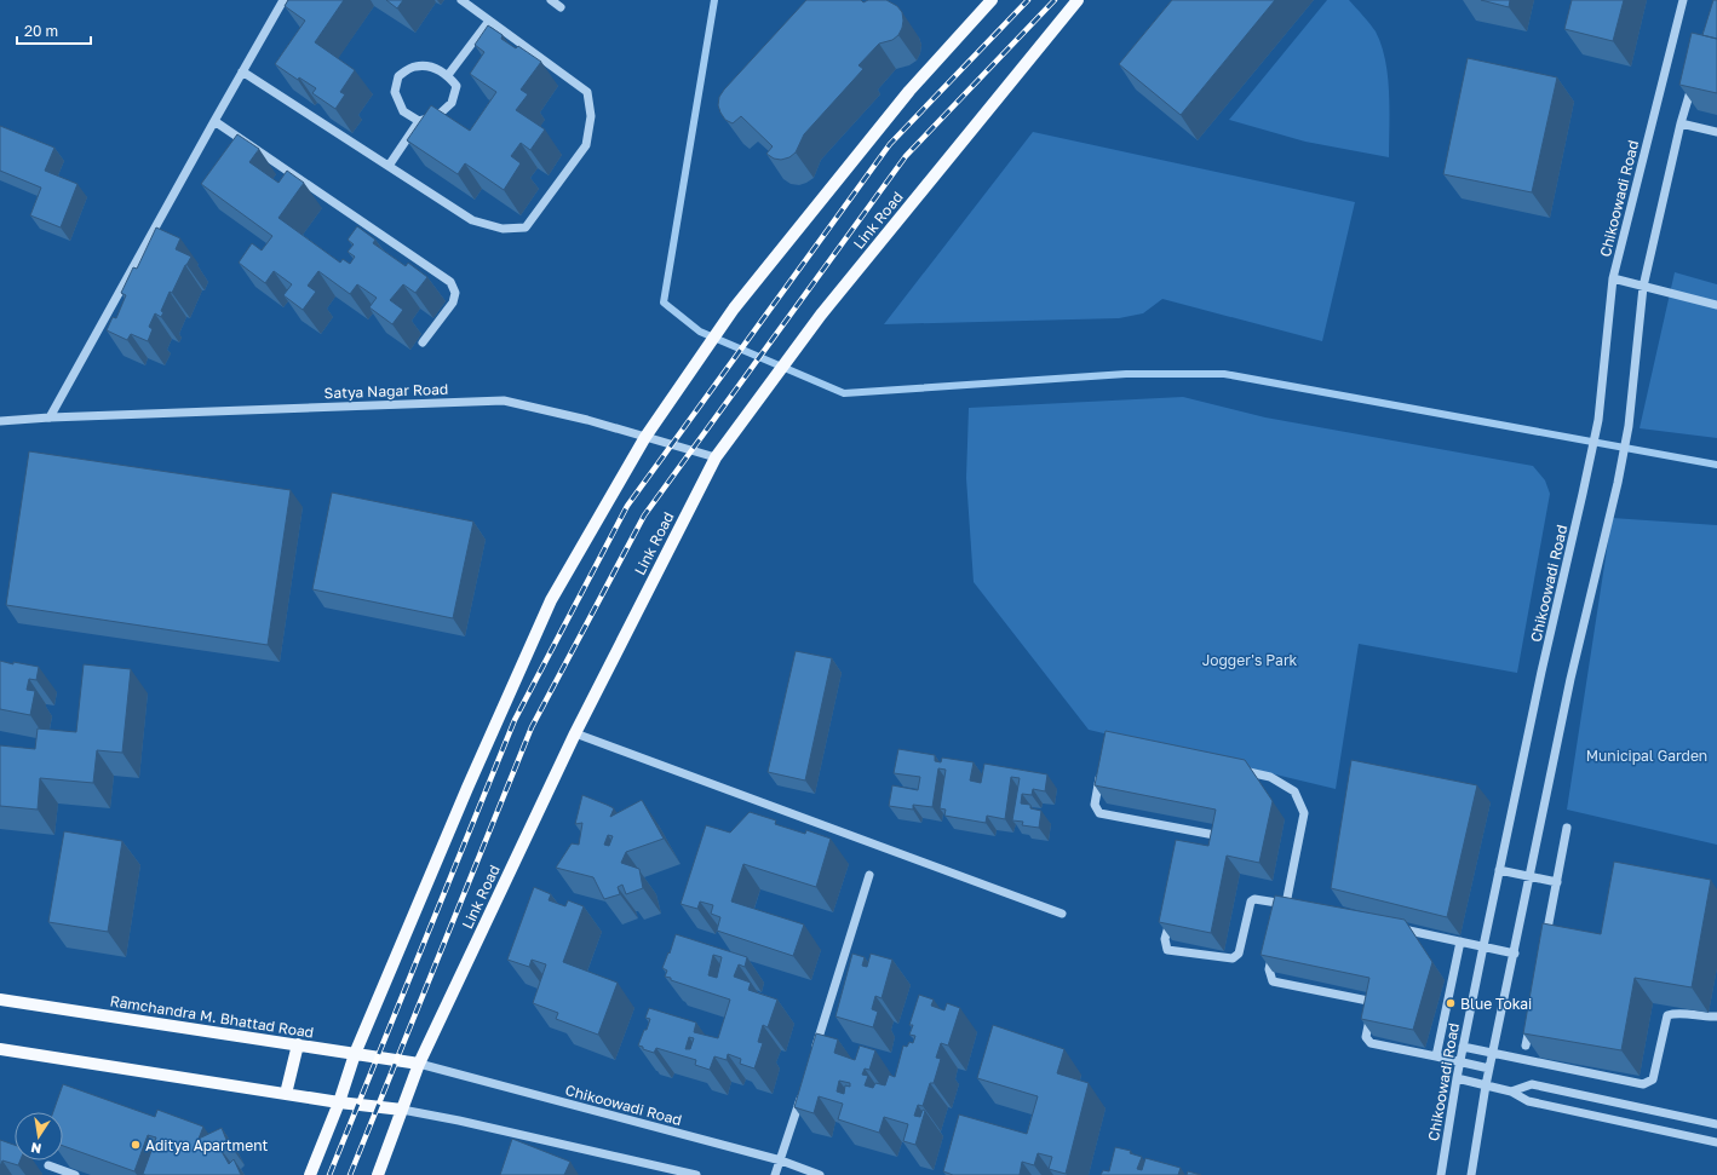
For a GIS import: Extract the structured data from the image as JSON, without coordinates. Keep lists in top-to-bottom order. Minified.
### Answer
{"streets":{"main road":["Link Road","Ramchandra M. Bhattad Road"],"street":["Chikoowadi Road","Satya Nagar Road"]},"crossings":[["Chikoowadi Road","Link Road"],["Chikoowadi Road","Ramchandra M. Bhattad Road"],["Link Road","Satya Nagar Road"],["Link Road","Ramchandra M. Bhattad Road"]],"parks":["Jogger's Park","Municipal Garden"],"places":["Blue Tokai","Aditya Apartment"],"scale_bar":"20 m","north":"bottom"}
